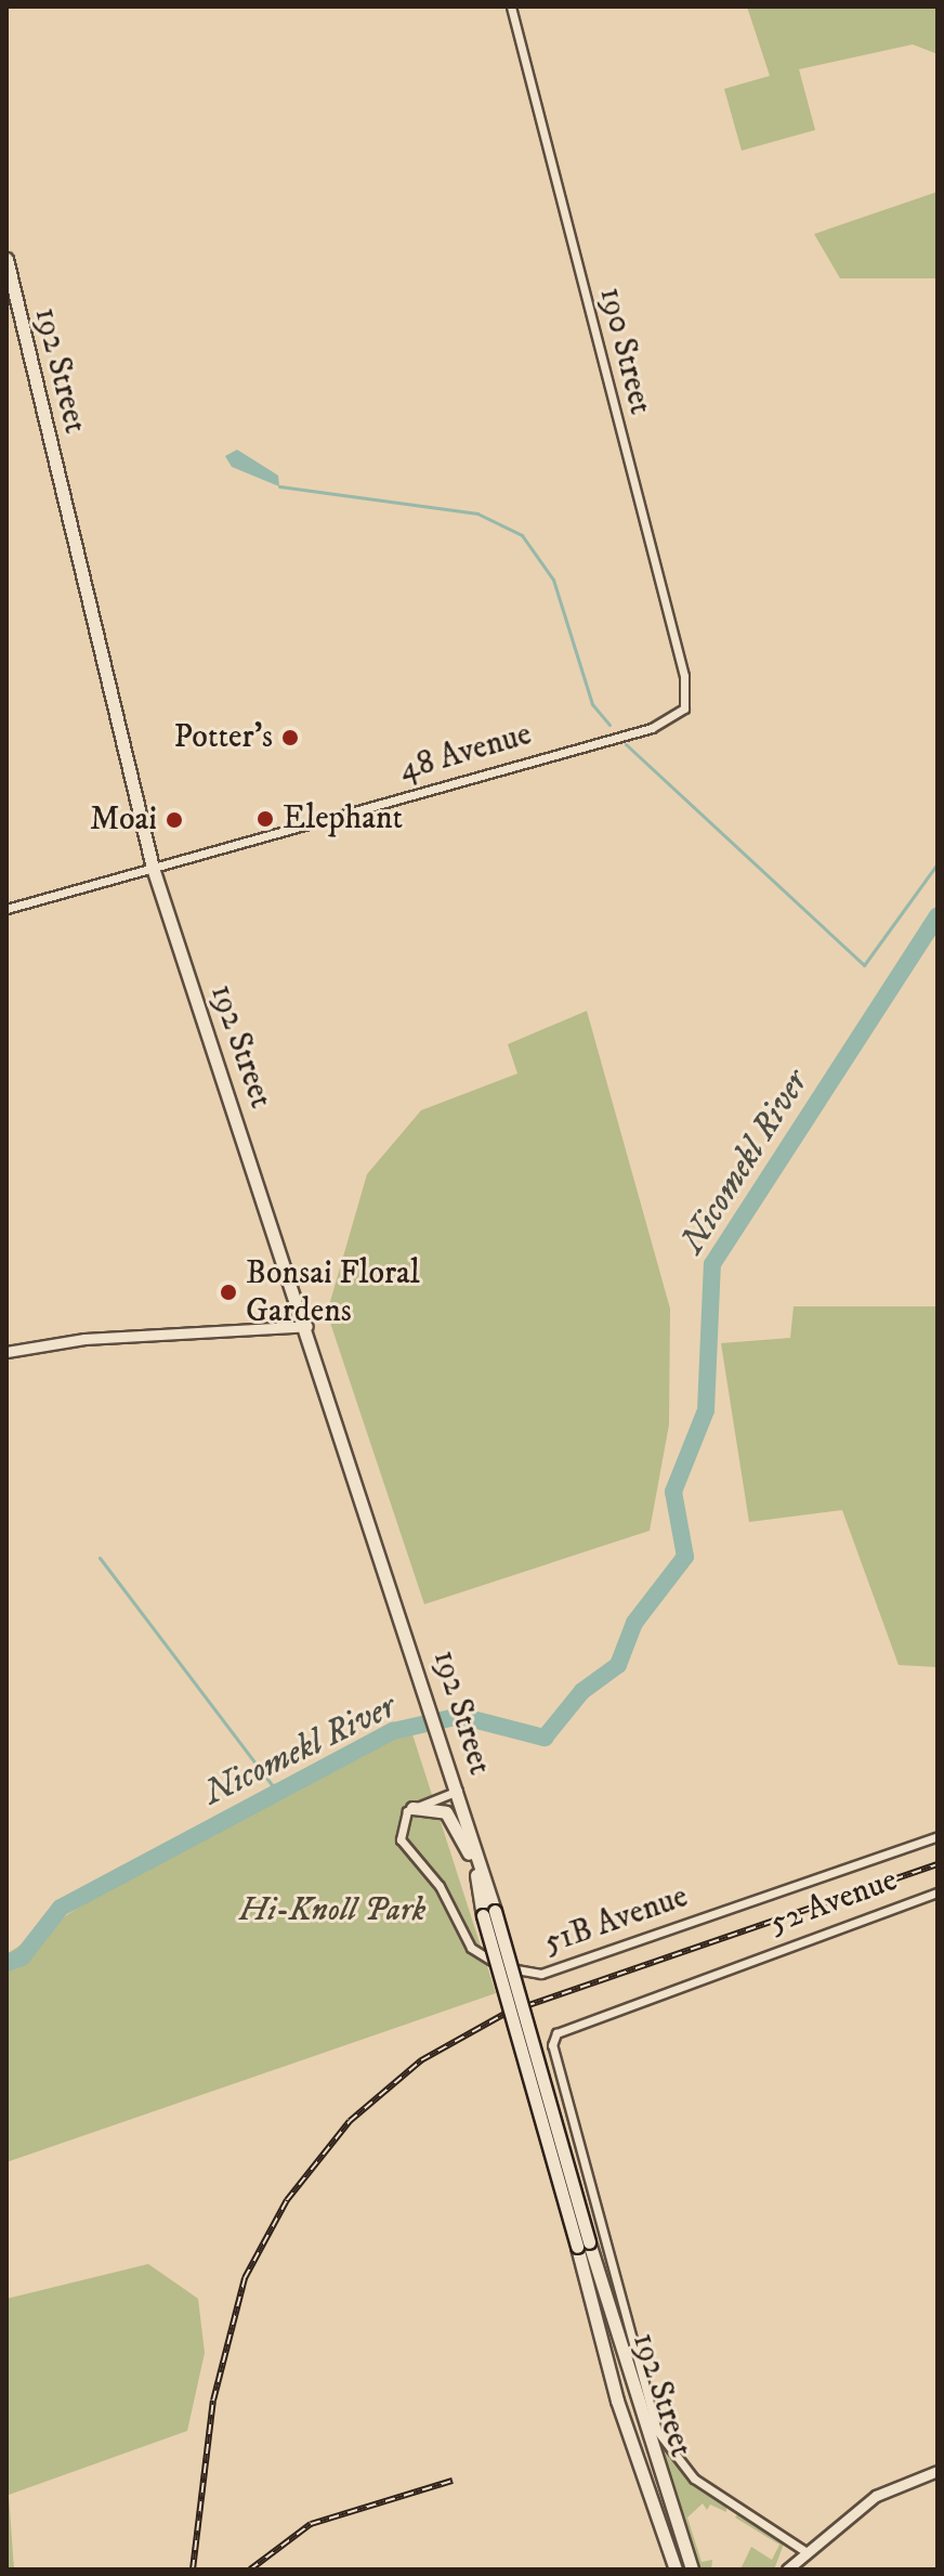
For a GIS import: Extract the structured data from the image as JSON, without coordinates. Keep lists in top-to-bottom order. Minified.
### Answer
{"streets":{"main road":["192 Street"],"street":["190 Street","48 Avenue","52 Avenue","51B Avenue"]},"crossings":[["190 Street","48 Avenue"],["192 Street","48 Avenue"]],"water":["Nicomekl River"],"parks":["Hi-Knoll Park"],"places":["Potter's","Elephant","Moai","Bonsai Floral Gardens"]}
